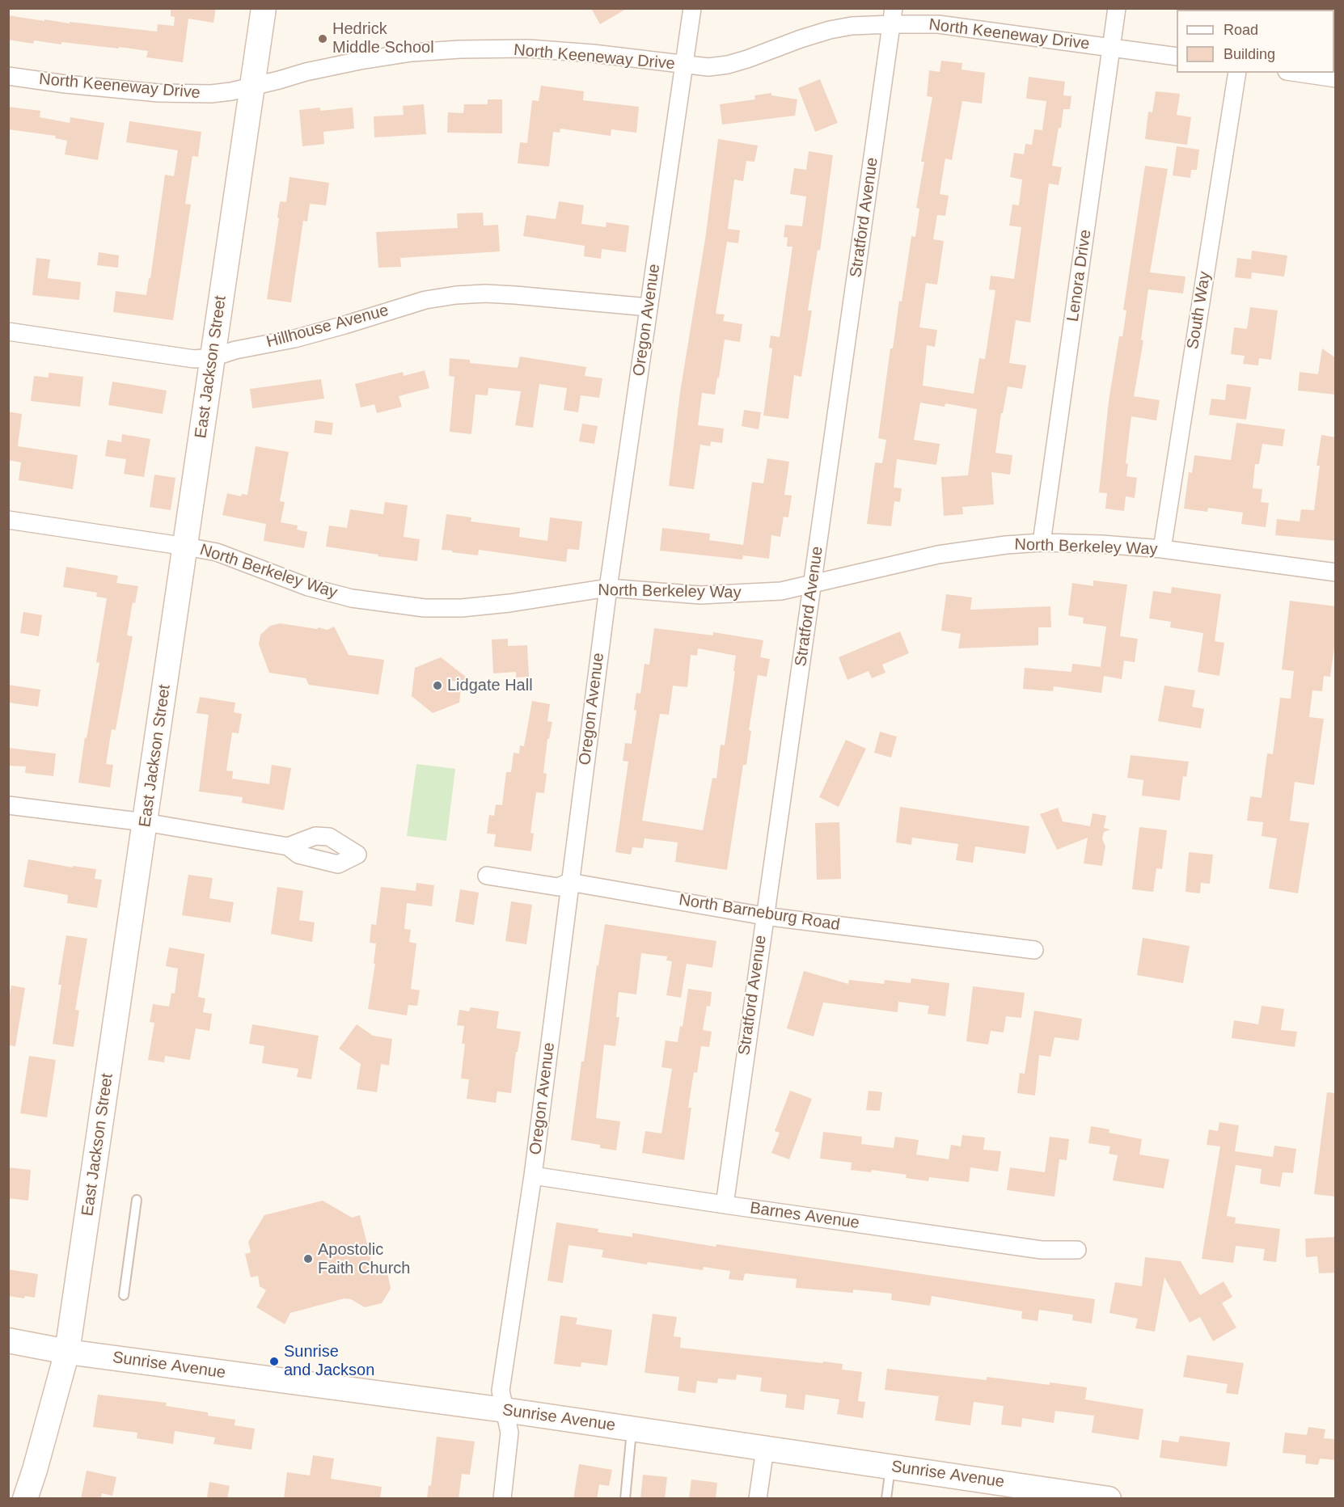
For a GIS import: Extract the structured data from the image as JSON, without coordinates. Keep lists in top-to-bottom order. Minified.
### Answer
{"streets":{"street":["North Keeneway Drive","Stratford Avenue","Lenora Drive","South Way","Oregon Avenue","Hillhouse Avenue","East Jackson Street","North Berkeley Way","North Barneburg Road","Barnes Avenue","Sunrise Avenue"]},"crossings":[["North Keeneway Drive","Stratford Avenue"],["North Keeneway Drive","Lenora Drive"],["North Keeneway Drive","Oregon Avenue"],["North Keeneway Drive","East Jackson Street"],["Stratford Avenue","North Berkeley Way"],["Stratford Avenue","North Barneburg Road"],["Stratford Avenue","Barnes Avenue"],["Lenora Drive","North Berkeley Way"],["South Way","North Berkeley Way"],["Oregon Avenue","Hillhouse Avenue"],["Oregon Avenue","North Berkeley Way"],["Oregon Avenue","North Barneburg Road"],["Oregon Avenue","Barnes Avenue"],["Oregon Avenue","Sunrise Avenue"],["Hillhouse Avenue","East Jackson Street"],["East Jackson Street","North Berkeley Way"],["East Jackson Street","Sunrise Avenue"]],"places":["Hedrick Middle School","Lidgate Hall","Apostolic Faith Church","Sunrise and Jackson"],"legend":["Road","Building"]}
